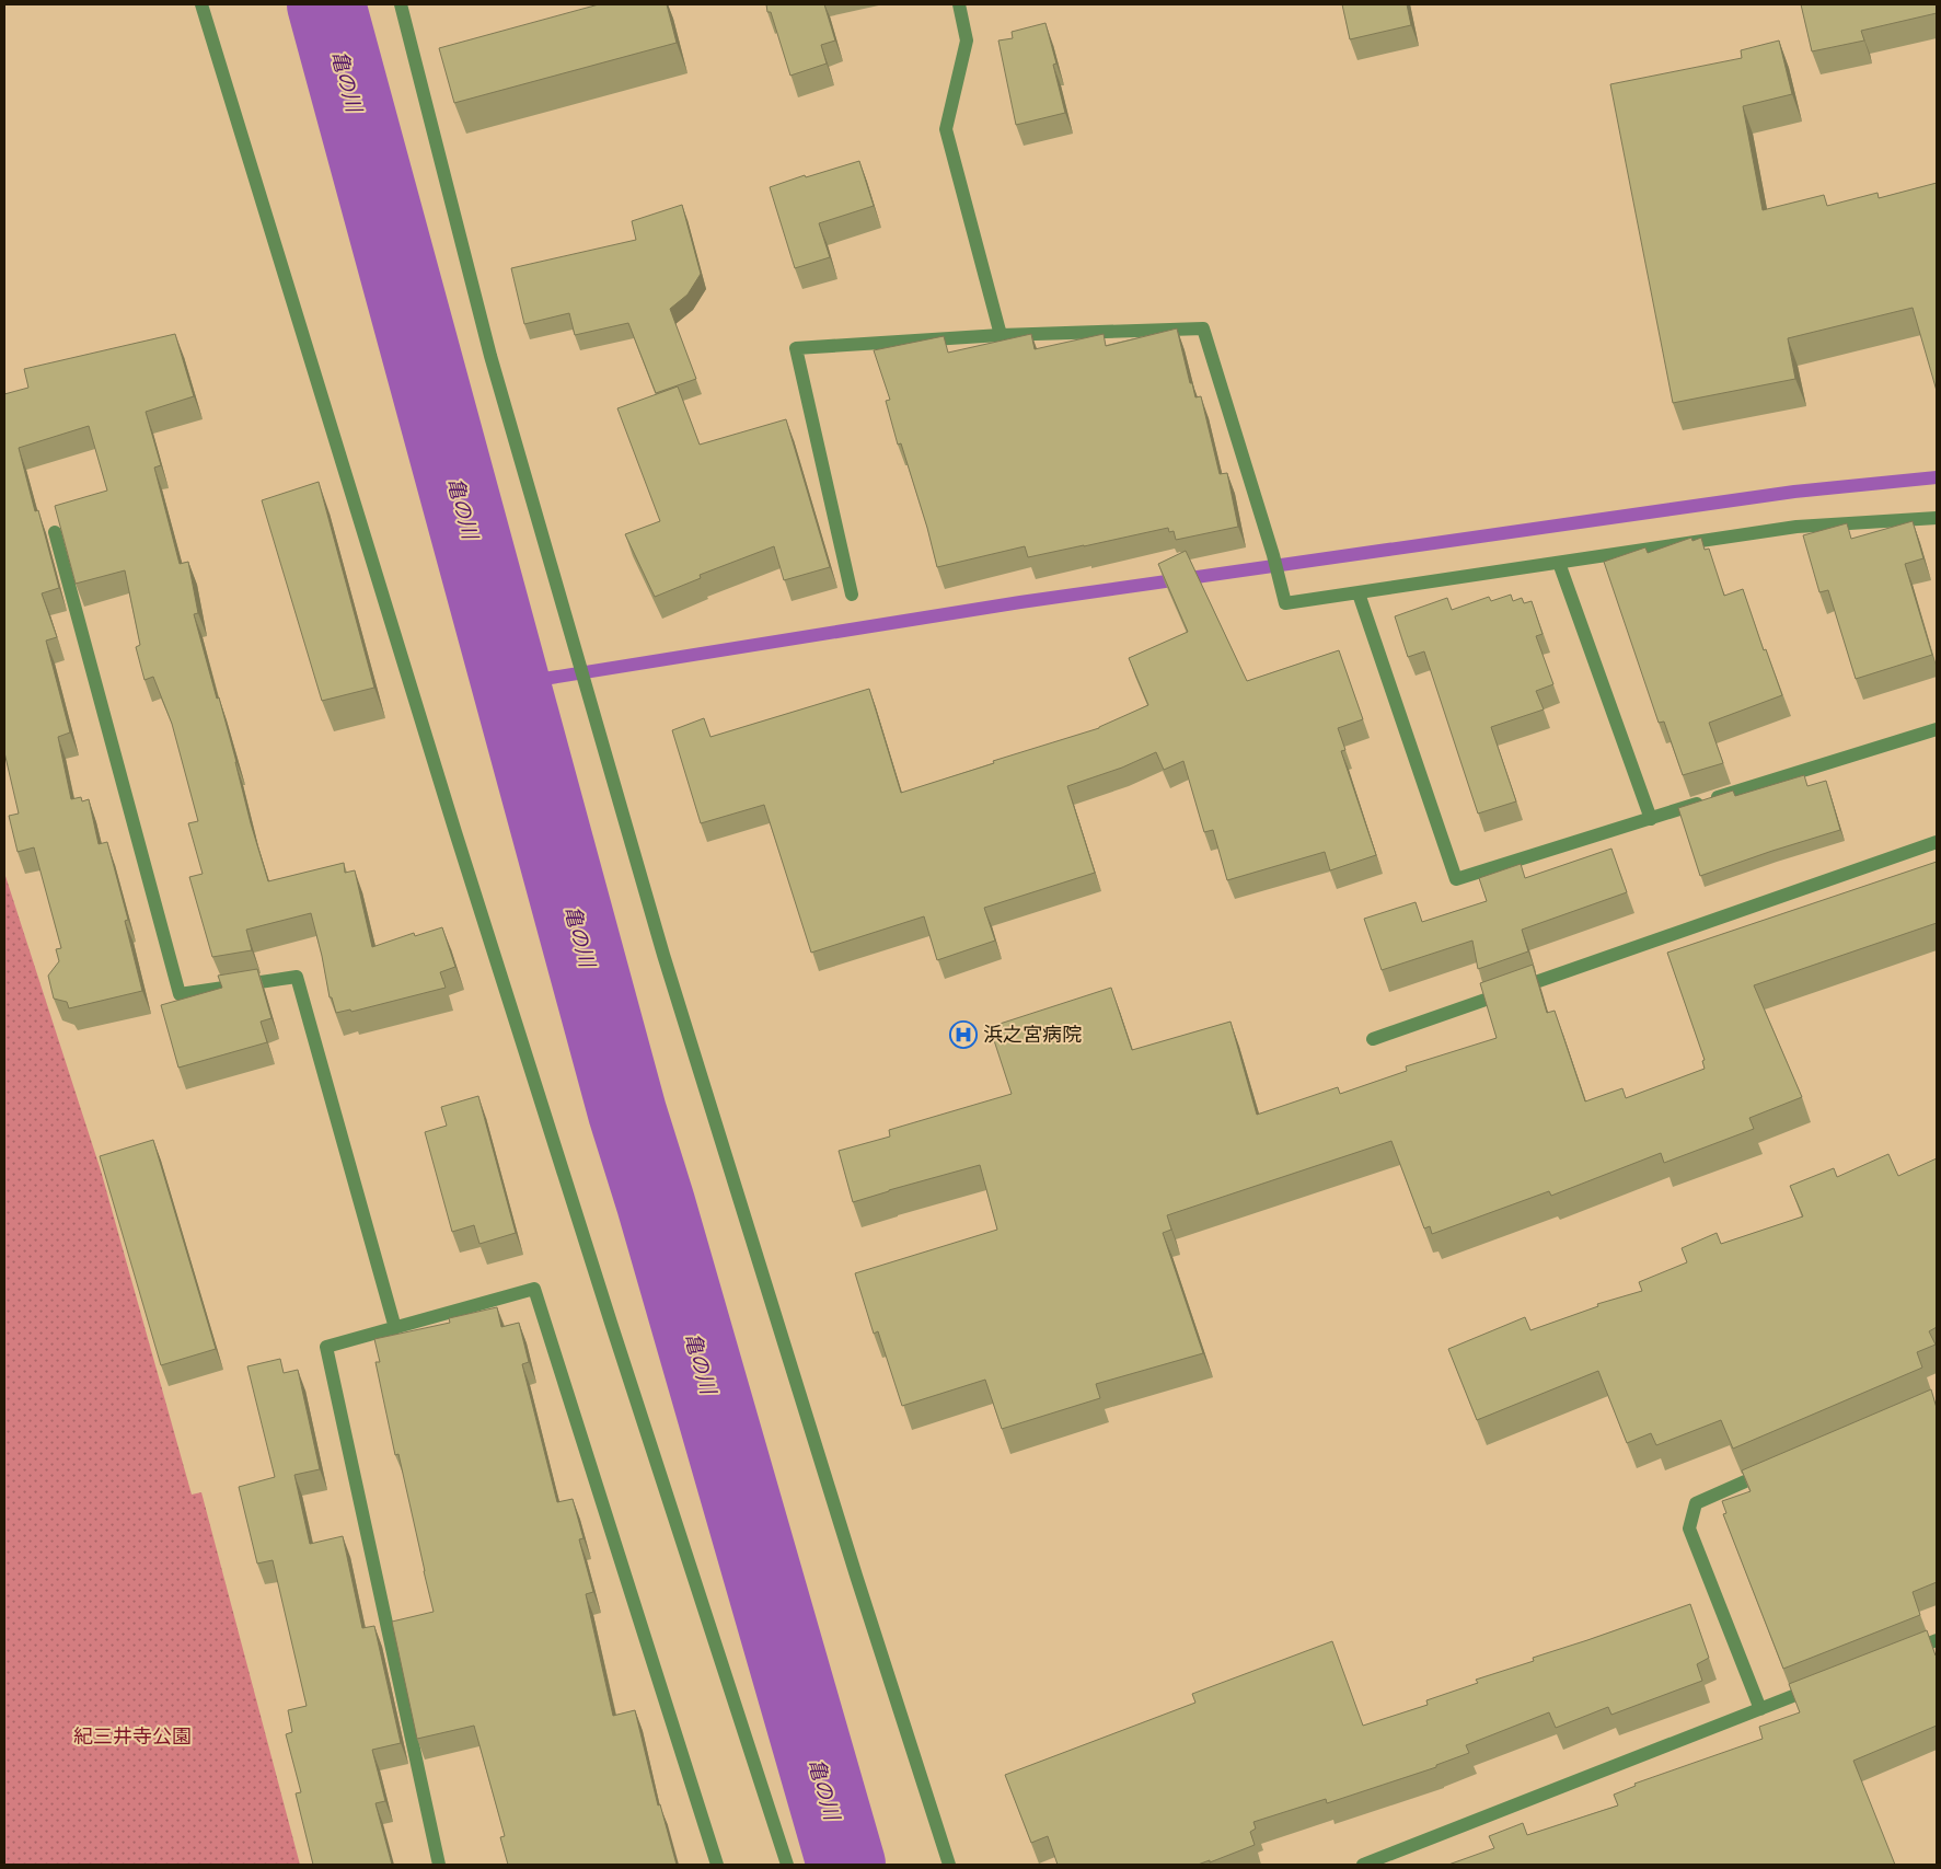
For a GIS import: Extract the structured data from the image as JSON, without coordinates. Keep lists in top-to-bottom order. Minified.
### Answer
{"water":["亀の川"],"parks":["紀三井寺公園"],"places":{"hospital":["浜之宮病院"]}}
